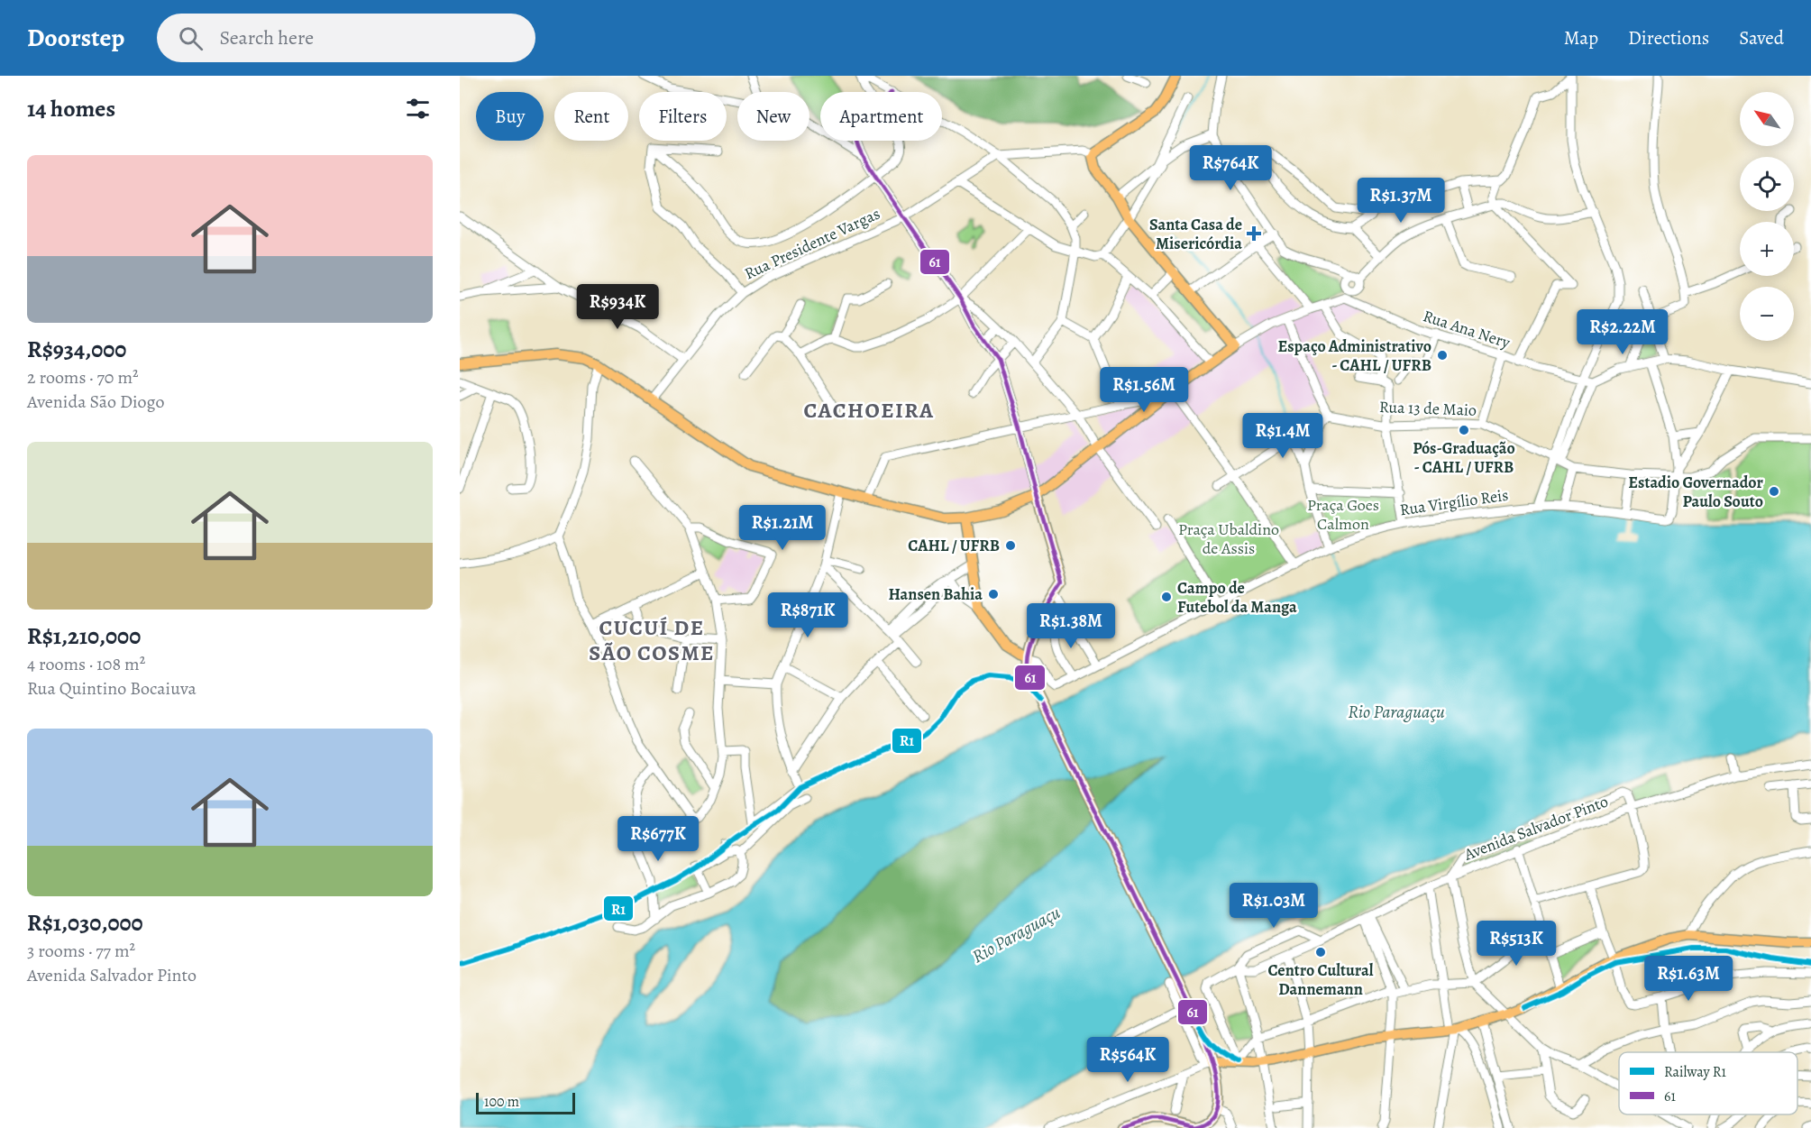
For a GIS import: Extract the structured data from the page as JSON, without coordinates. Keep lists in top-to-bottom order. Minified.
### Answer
{"streets":{"street":["Rua Presidente Vargas","Rua Ana Nery","Rua 13 de Maio","Rua Virgílio Reis","Avenida Salvador Pinto"]},"districts":["CACHOEIRA","CUCUÍ DE SÃO COSME"],"water":["Rio Paraguaçu"],"parks":["Praça Goes Calmon","Praça Ubaldino de Assis"],"places":{"health":["Santa Casa de Misericórdia"],"other":["Espaço Administrativo - CAHL / UFRB","Pós-Graduação - CAHL / UFRB","Estadio Governador Paulo Souto","CAHL / UFRB","Hansen Bahia","Campo de Futebol da Manga","Centro Cultural Dannemann"]},"lines":["transit line 61","rail line R1"],"legend":["Railway R1","61"],"scale_bar":"100 m","north":"top left","page":{"header":"Doorstep","search":"Search here","nav":["Map","Directions","Saved"],"heading":"14 homes","map_buttons":["+","−"],"chip":["Buy","Rent","Filters","New","Apartment"],"list":[{"name":"R$934,000","note":"2 rooms · 70 m² · Avenida São Diogo"},{"name":"R$1,210,000","note":"4 rooms · 108 m² · Rua Quintino Bocaiuva"},{"name":"R$1,030,000","note":"3 rooms · 77 m² · Avenida Salvador Pinto"}],"price":["R$764K","R$1.37M","R$934K","R$2.22M","R$1.56M","R$1.4M","R$1.21M","R$871K","R$1.38M","R$677K","R$1.03M","R$513K","R$1.63M","R$564K"],"scale":"100 m"}}
